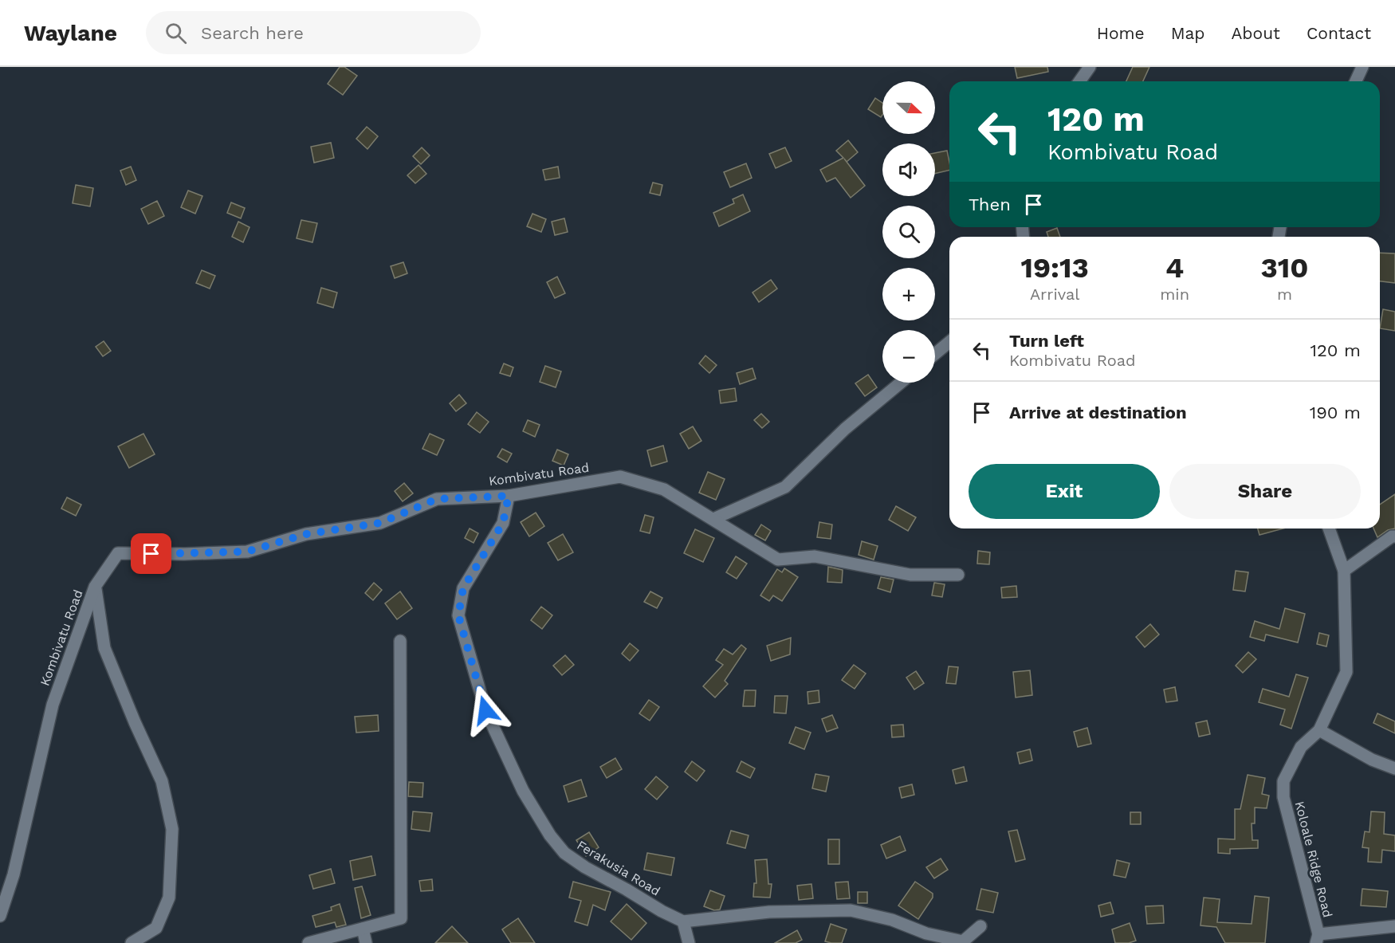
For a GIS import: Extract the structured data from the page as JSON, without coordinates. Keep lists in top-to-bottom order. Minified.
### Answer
{"streets":{"street":["Kombivatu Road","Koloale Ridge Road","Ferakusia Road"]},"crossings":[["Kombivatu Road","Ferakusia Road"]],"north":"right","page":{"header":"Waylane","search":"Search here","nav":["Home","Map","About","Contact"],"map_buttons":["+","−"],"turn":["120 m","Kombivatu Road"],"then":"Then","eta":["19:13","Arrival","4","min","310","m"],"list":[{"name":"Turn left","note":"Kombivatu Road","value":"120 m"},{"name":"Arrive at destination","value":"190 m"}],"buttons":["Exit","Share"]}}
